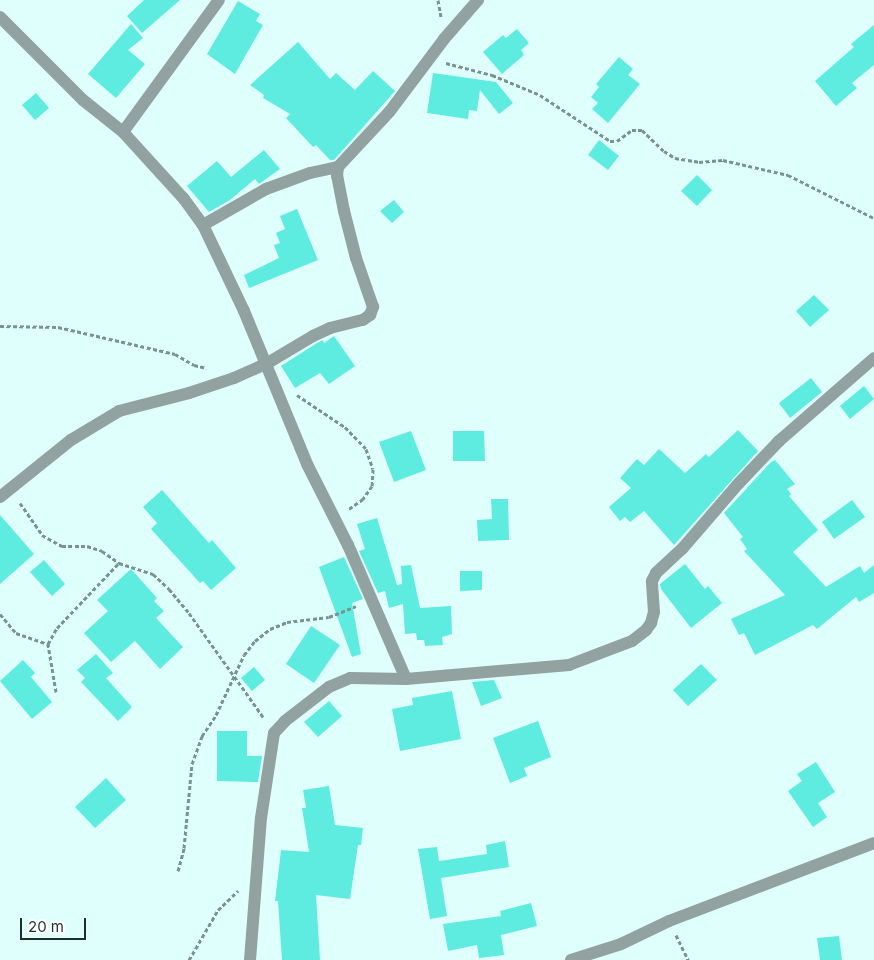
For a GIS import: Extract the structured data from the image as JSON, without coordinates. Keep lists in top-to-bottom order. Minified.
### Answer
{"scale_bar":"20 m"}
